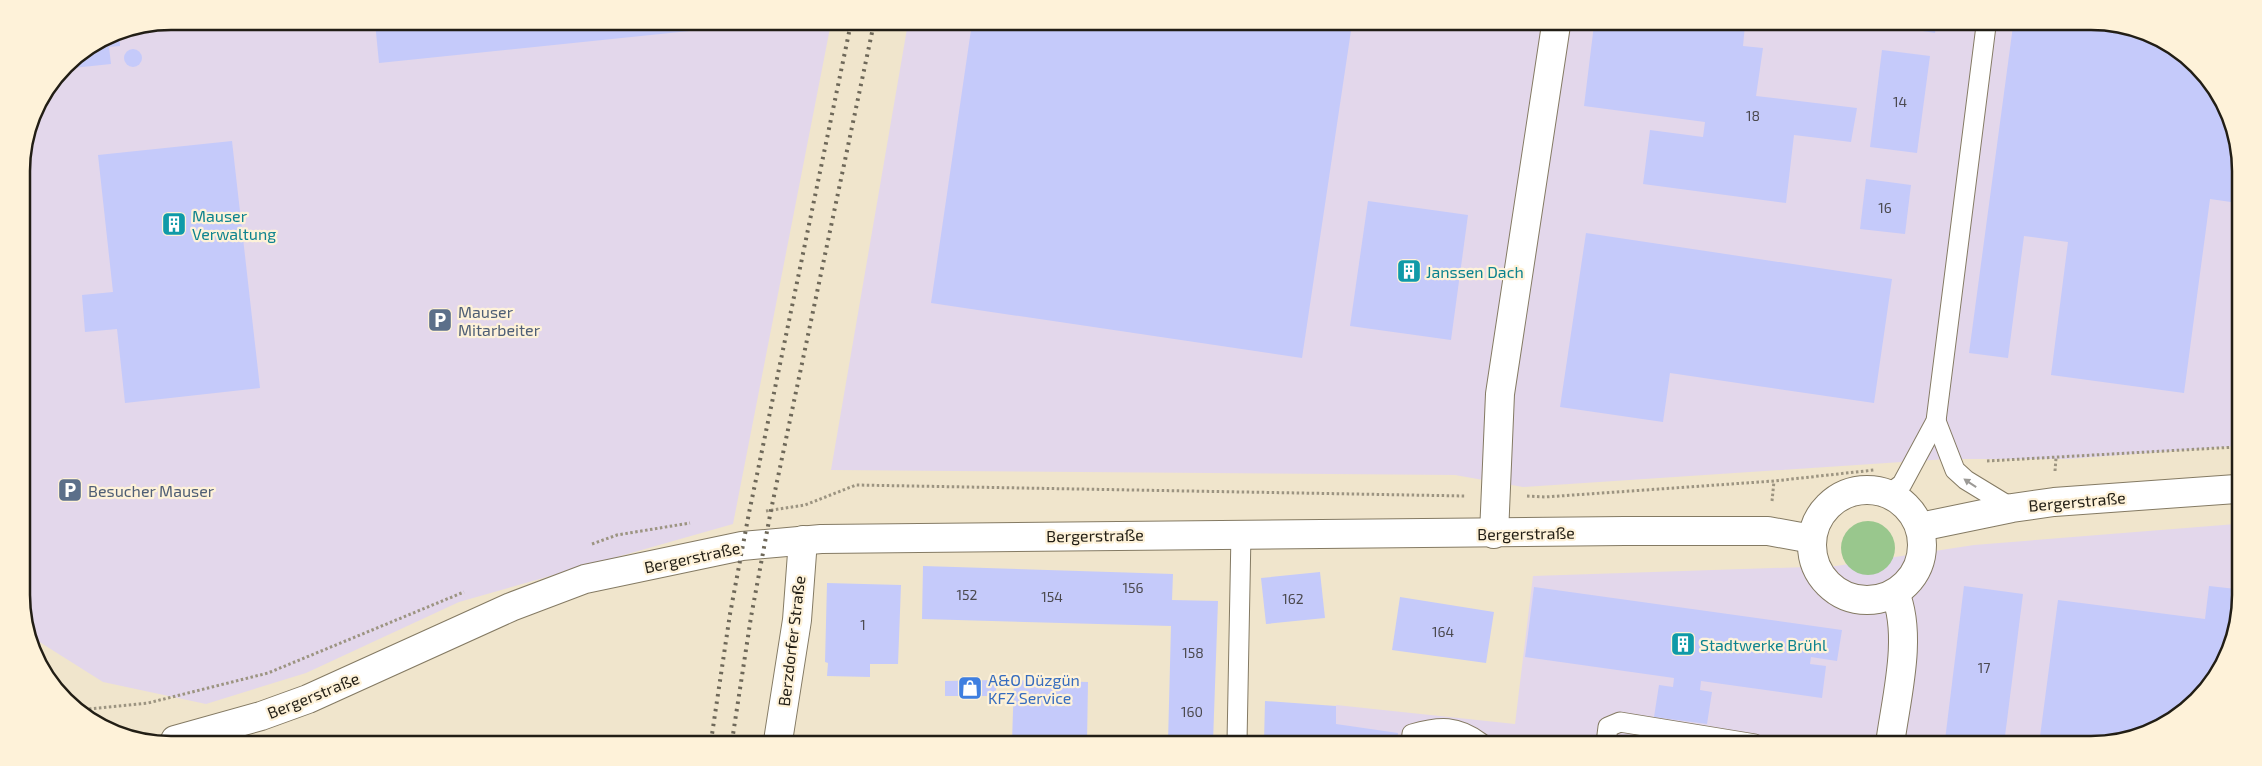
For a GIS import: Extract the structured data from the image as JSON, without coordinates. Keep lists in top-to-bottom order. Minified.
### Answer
{"streets":{"street":["Bergerstraße","Berzdorfer Straße"]},"crossings":[["Bergerstraße","Berzdorfer Straße"]],"places":{"building":["Mauser Verwaltung","Janssen Dach","Stadtwerke Brühl"],"parking":["Mauser Mitarbeiter","Besucher Mauser"],"shop":["A&O Düzgün KFZ Service"]},"house_numbers":["14","18","16","156","152","154","162","1","164","158","17","160"]}
